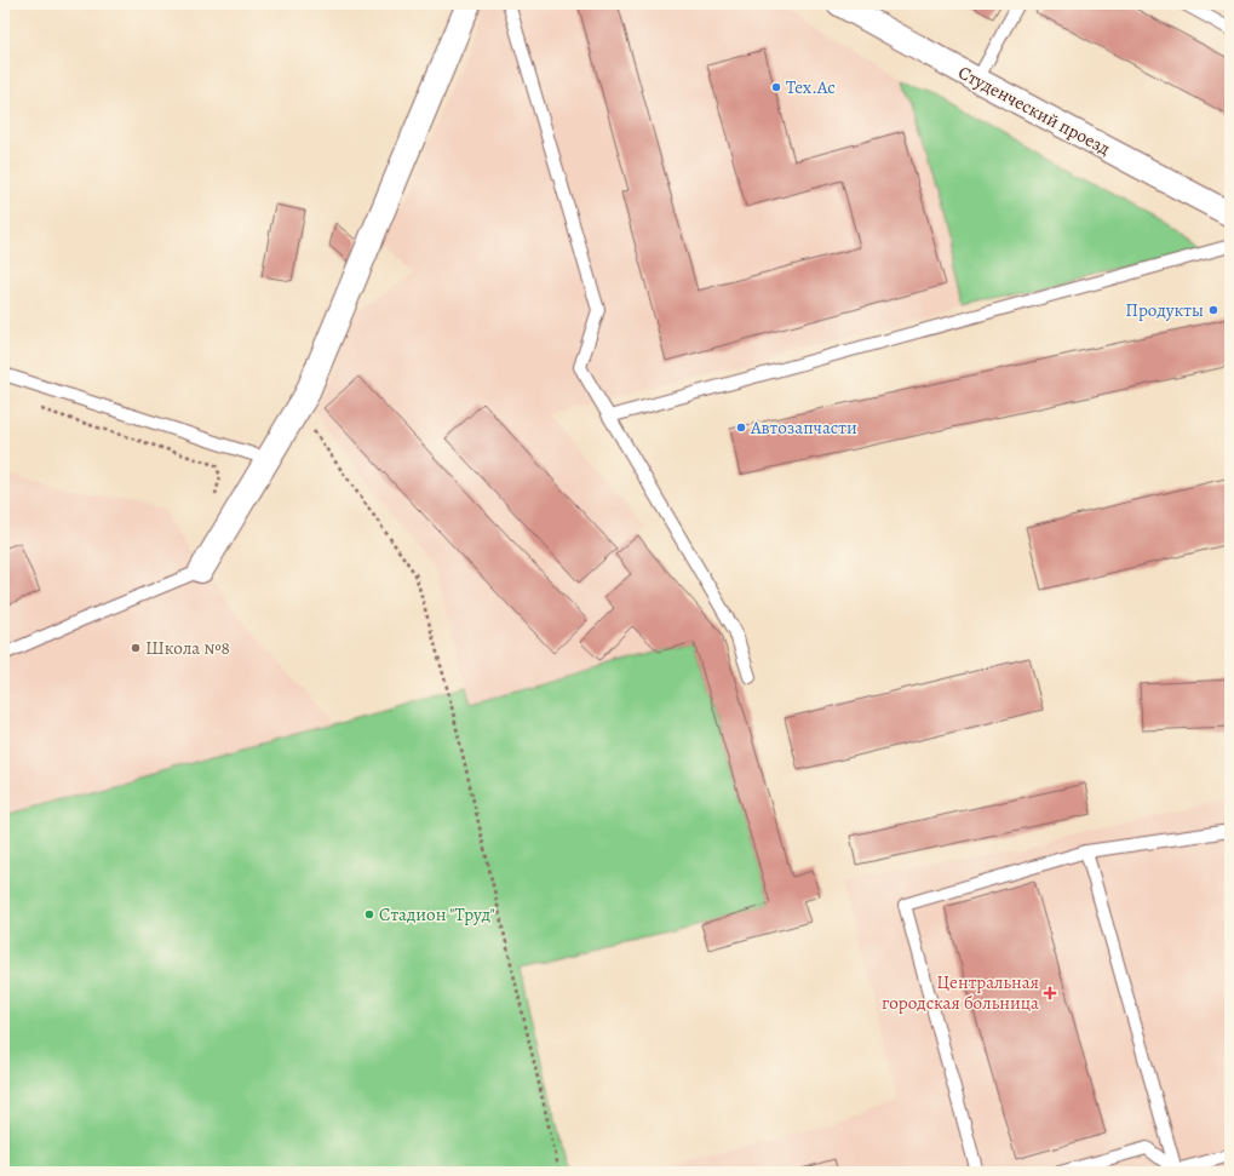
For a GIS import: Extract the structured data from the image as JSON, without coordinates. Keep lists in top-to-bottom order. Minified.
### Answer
{"streets":{"street":["Студенческий проезд"]},"places":{"other":["Тех.Ас","Продукты","Автозапчасти","Школа №8","Стадион \"Труд\""],"health":["Центральная городская больница"]}}
